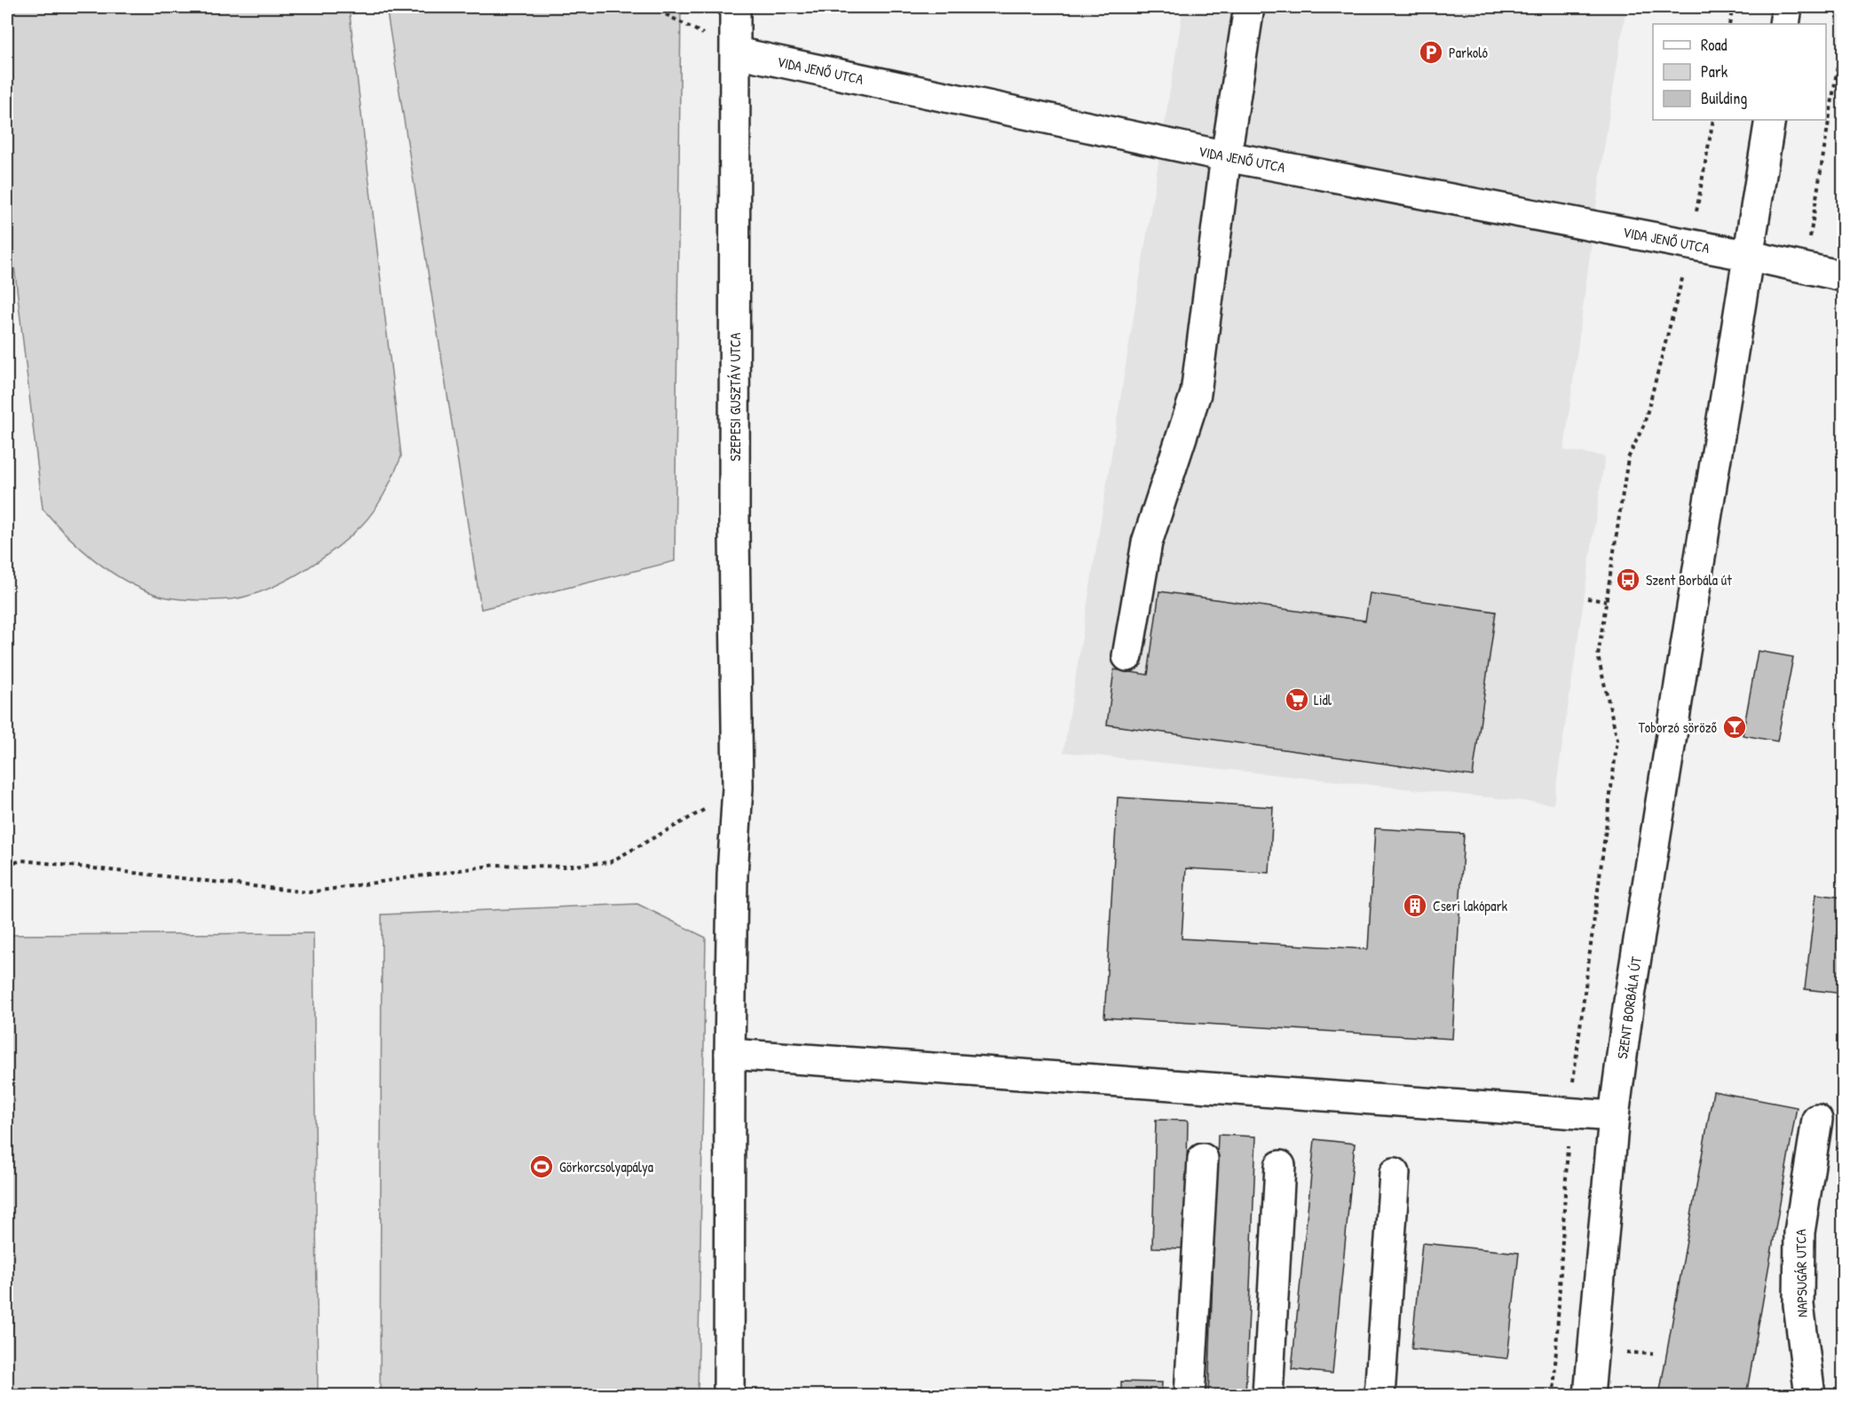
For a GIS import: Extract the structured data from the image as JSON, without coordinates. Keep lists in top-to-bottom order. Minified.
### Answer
{"streets":{"street":["VIDA JENŐ UTCA","SZEPESI GUSZTÁV UTCA","SZENT BORBÁLA ÚT","NAPSUGÁR UTCA"]},"crossings":[["VIDA JENŐ UTCA","SZEPESI GUSZTÁV UTCA"],["VIDA JENŐ UTCA","SZENT BORBÁLA ÚT"]],"places":{"parking":["Parkoló"],"bus stop":["Szent Borbála út"],"supermarket":["Lidl"],"bar":["Toborzó söröző"],"building":["Cseri lakópark"],"sports":["Görkorcsolyapálya"]},"legend":["Road","Park","Building"]}
